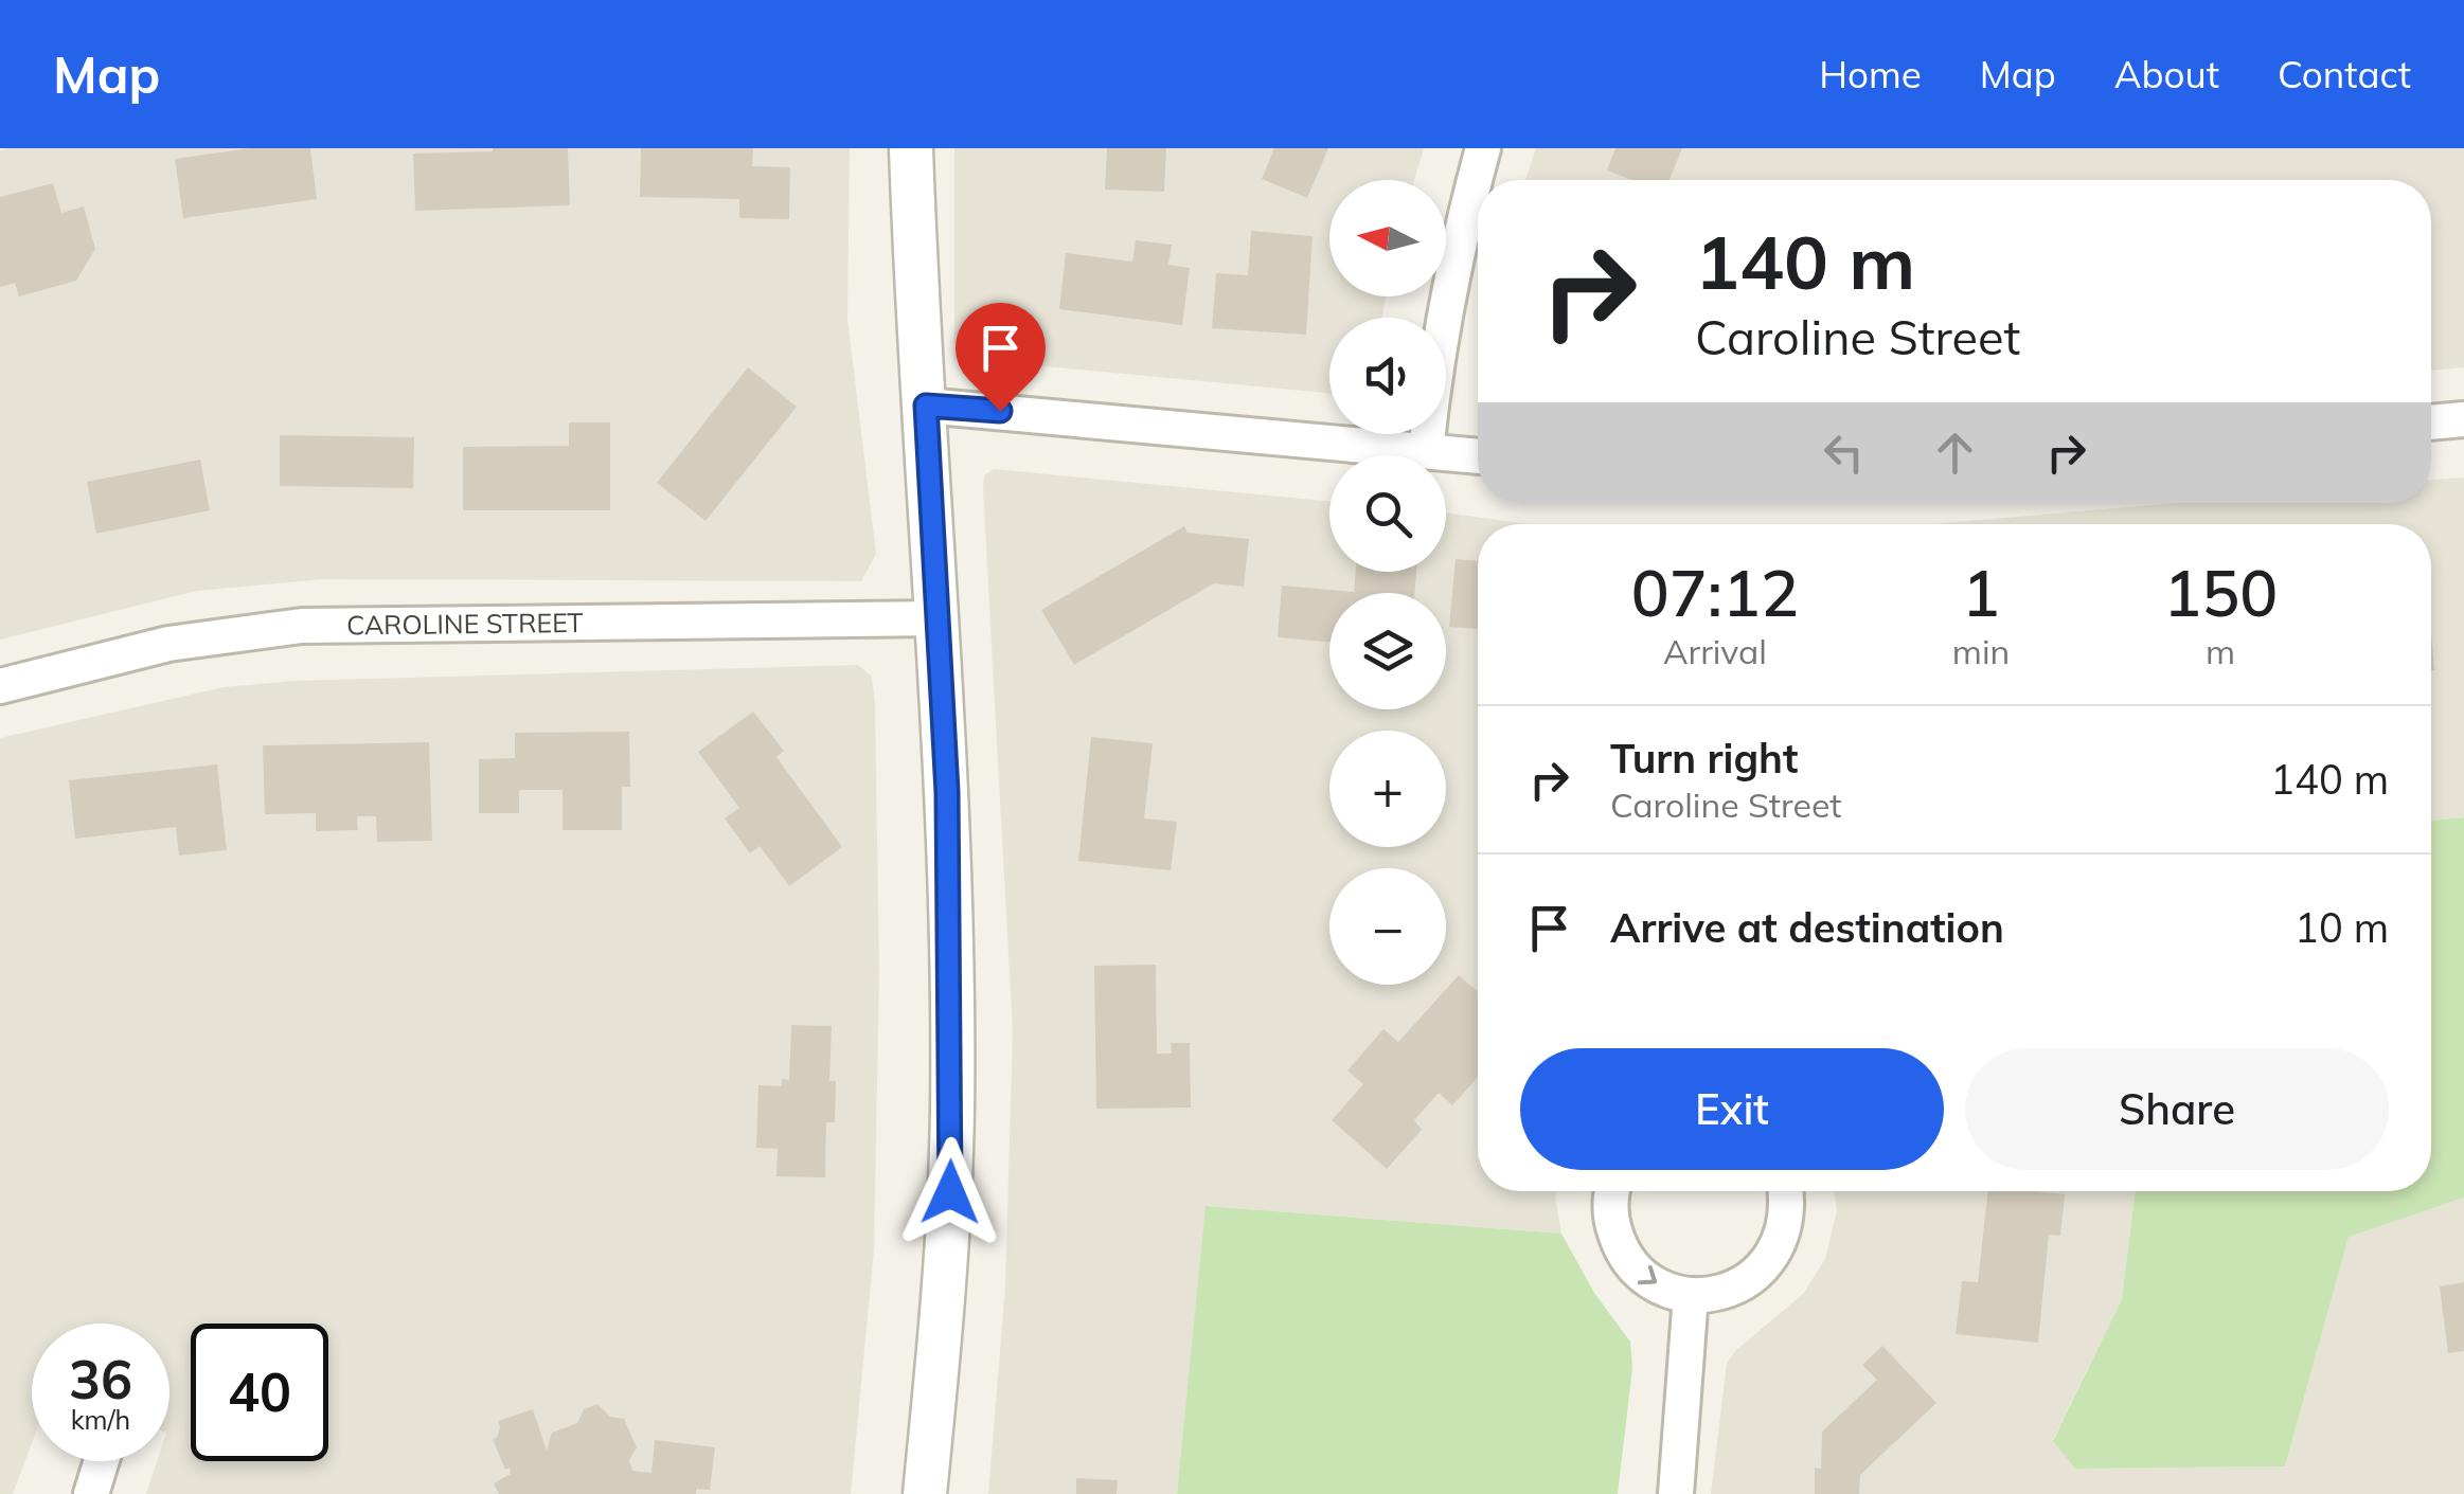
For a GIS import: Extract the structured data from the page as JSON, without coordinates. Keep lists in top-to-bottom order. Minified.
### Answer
{"streets":{"street":["CAROLINE STREET"]},"north":"left","page":{"header":"Map","nav":["Home","Map","About","Contact"],"map_buttons":["+","−"],"turn":["140 m","Caroline Street"],"eta":["07:12","Arrival","1","min","150","m"],"list":[{"name":"Turn right","note":"Caroline Street","value":"140 m"},{"name":"Arrive at destination","value":"10 m"}],"buttons":["Exit","Share"],"speed":"36 km/h","limit":"40"}}
